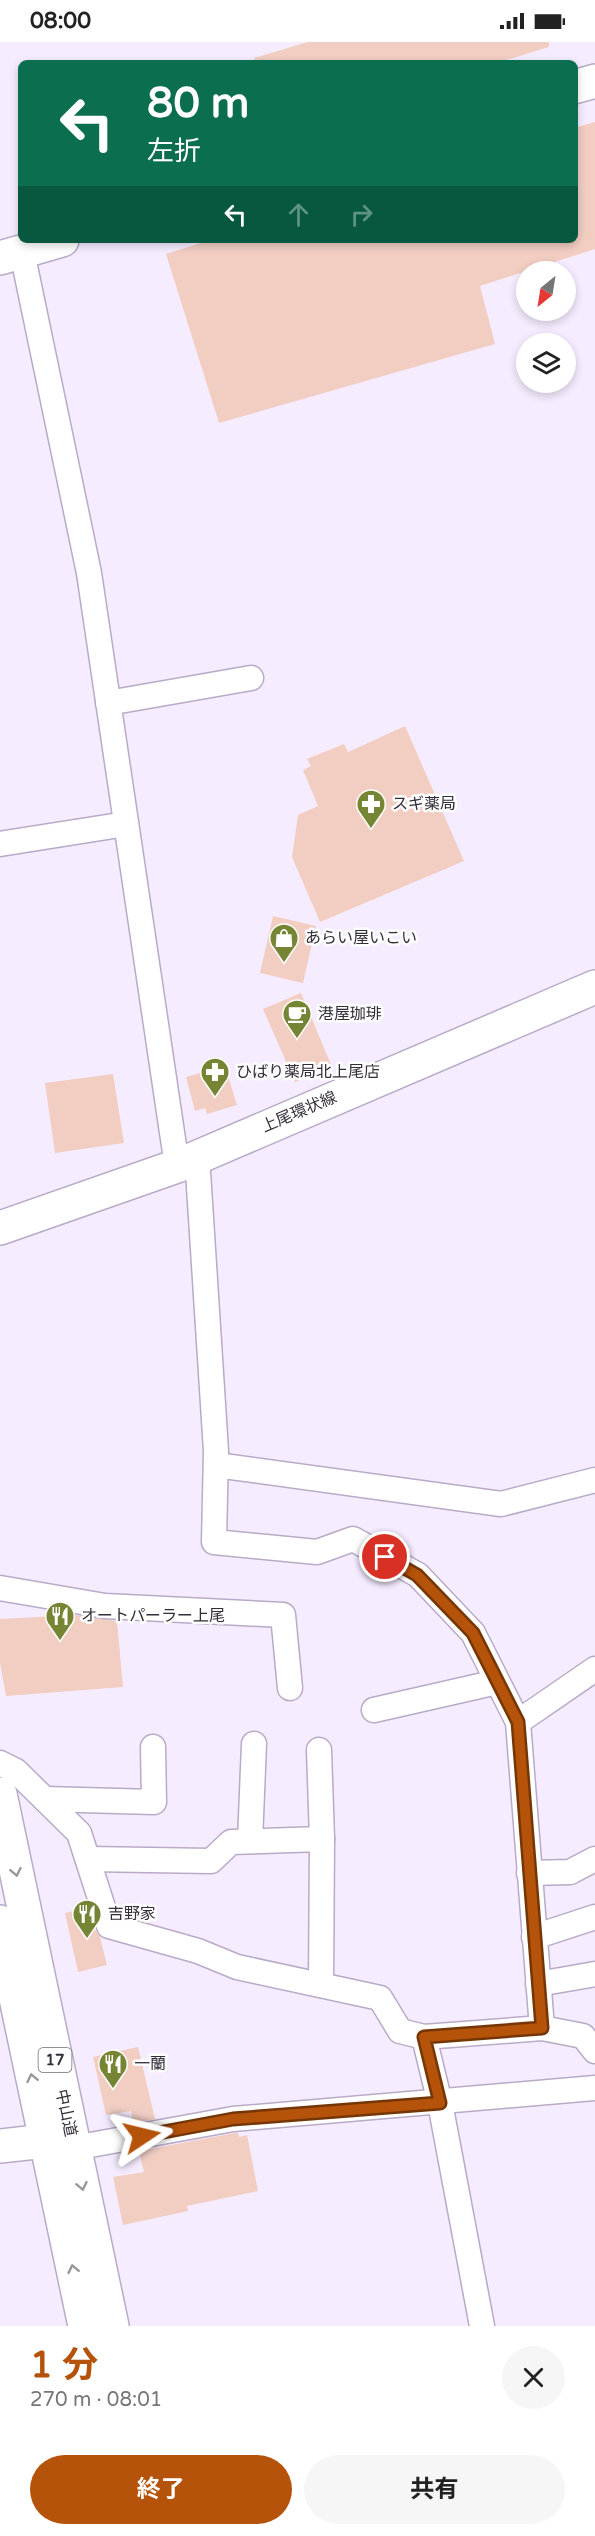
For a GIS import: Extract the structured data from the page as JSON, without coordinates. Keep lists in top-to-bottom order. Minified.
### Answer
{"streets":{"main road":["上尾環状線","17","中山道"]},"places":{"pharmacy":["スギ薬局","ひばり薬局北上尾店"],"shop":["あらい屋いこい"],"cafe":["港屋珈琲"],"restaurant":["オートパーラー上尾","吉野家","一蘭"]},"north":"bottom left","page":{"status":"08:00","turn":["80 m","左折"],"heading":["1 分","270 m · 08:01"],"buttons":["終了","共有"]}}
